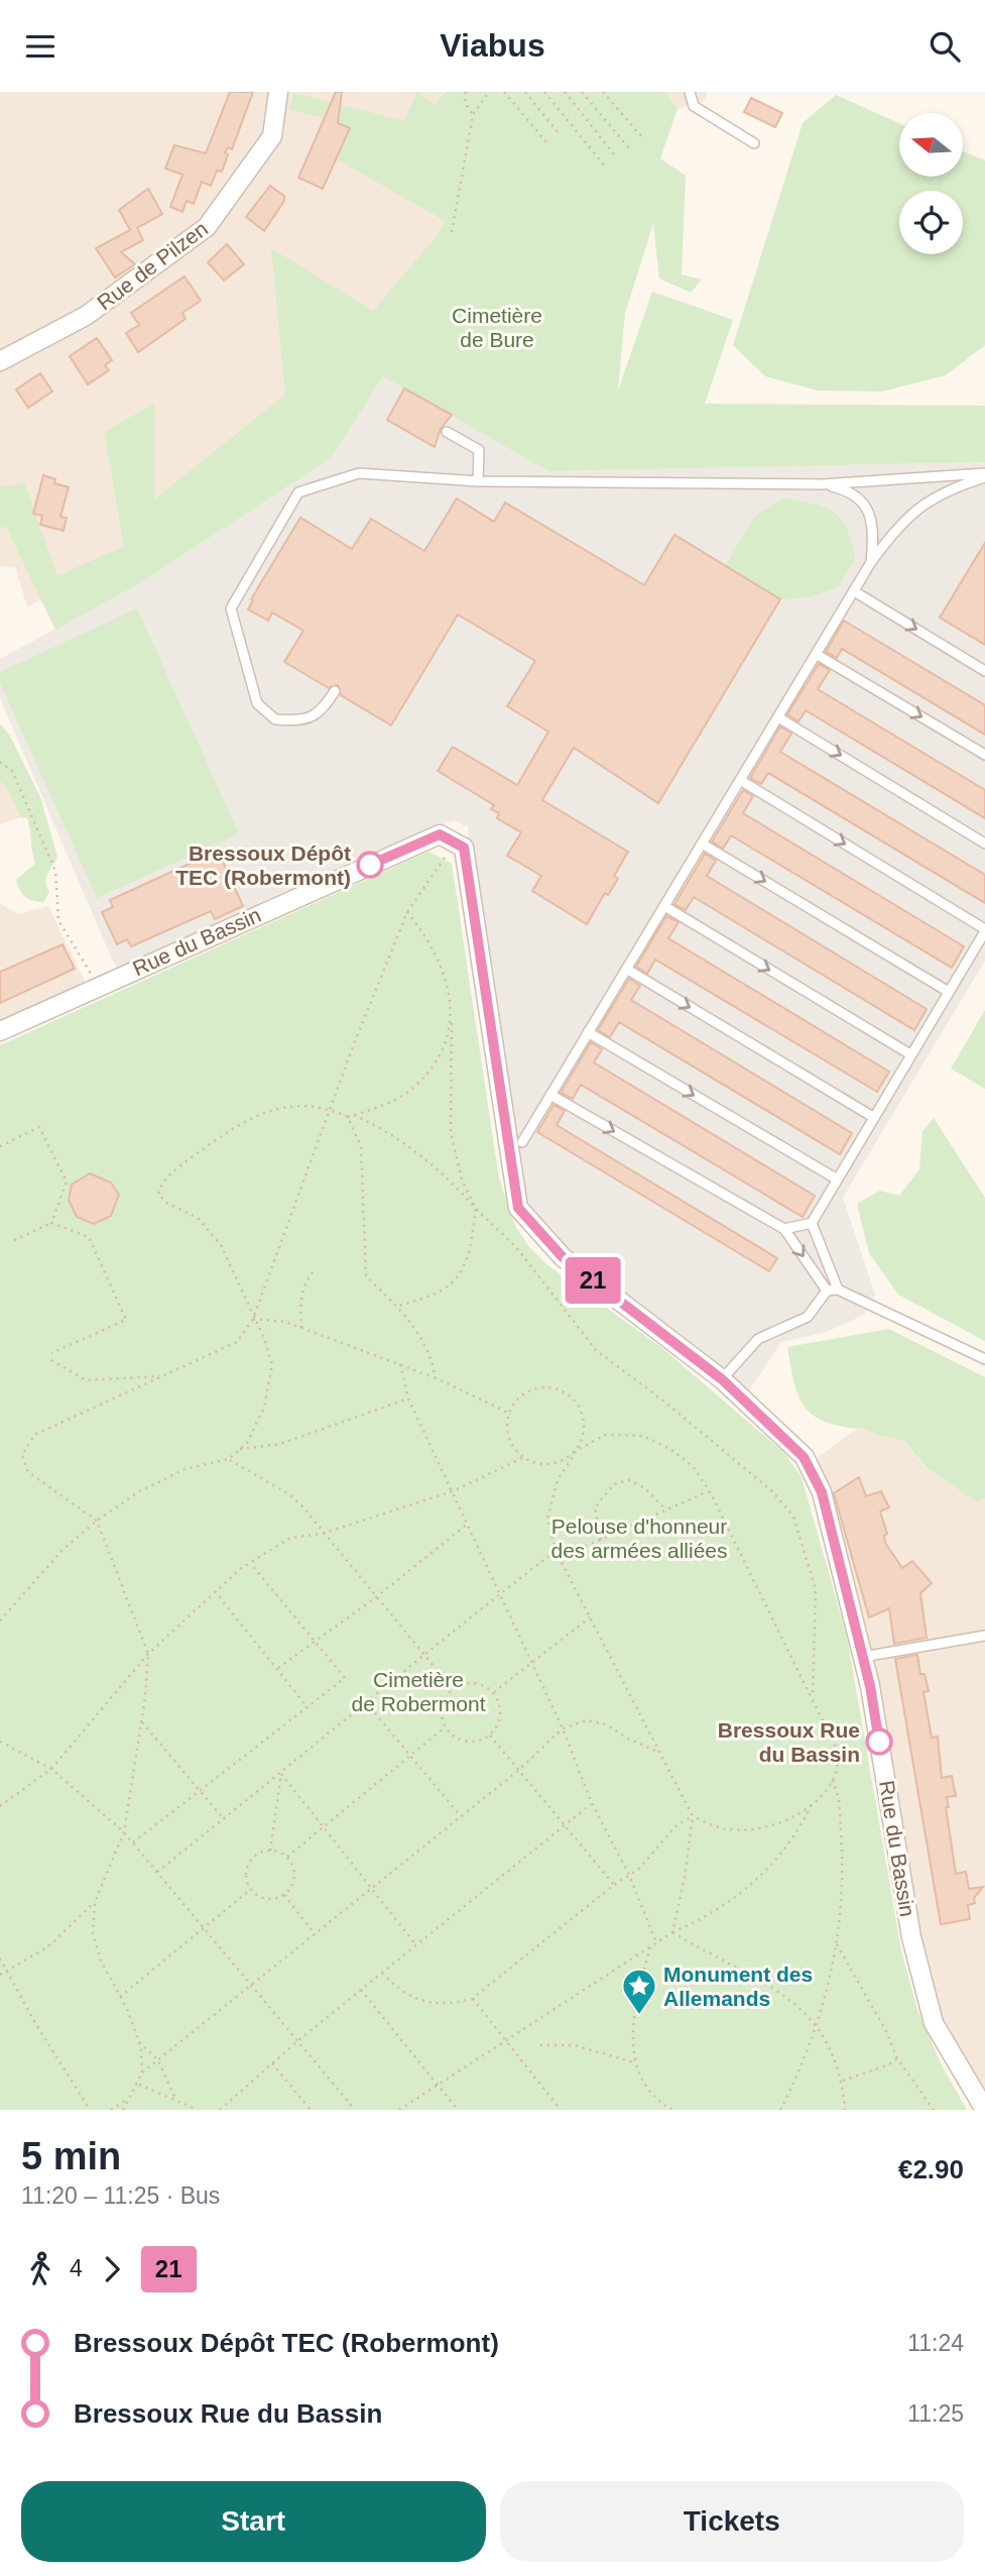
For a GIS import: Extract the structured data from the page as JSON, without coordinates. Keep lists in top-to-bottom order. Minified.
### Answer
{"streets":{"street":["Rue de Pilzen","Rue du Bassin"]},"parks":["Cimetière de Bure","Pelouse d'honneur des armées alliées","Cimetière de Robermont"],"places":{"other":["Bressoux Dépôt TEC (Robermont)","Bressoux Rue du Bassin"],"place":["Monument des Allemands"]},"lines":["bus line 21"],"north":"left","page":{"header":"Viabus","on_map":"21","heading":["5 min","11:20 – 11:25 · Bus","€2.90"],"legs":["4","21"],"list":[{"name":"Bressoux Dépôt TEC (Robermont)","value":"11:24"},{"name":"Bressoux Rue du Bassin","value":"11:25"}],"buttons":["Start","Tickets"]}}
